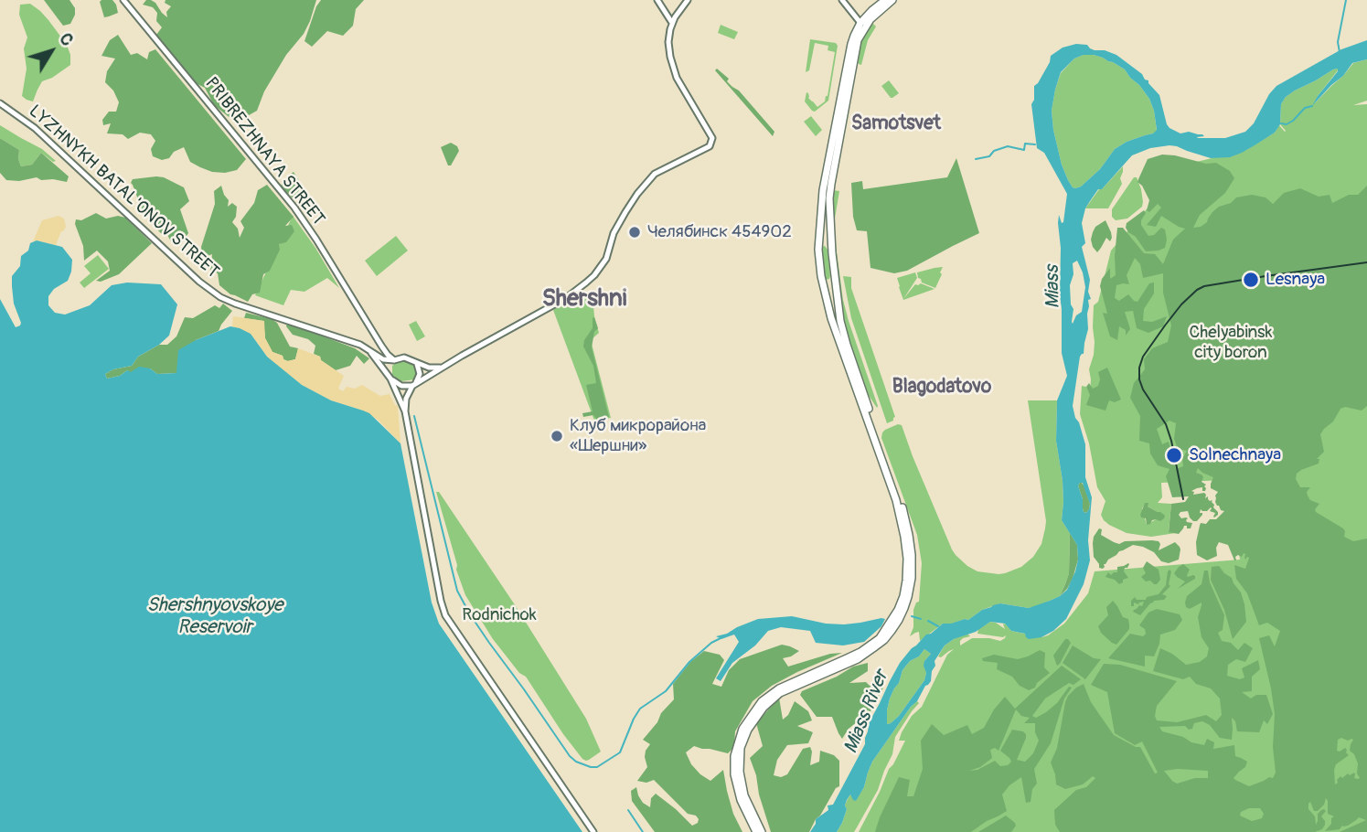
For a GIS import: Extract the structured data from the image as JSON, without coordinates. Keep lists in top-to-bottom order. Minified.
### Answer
{"streets":{"main road":["PRIBREZHNAYA STREET","LYZHNYKH BATAL'ONOV STREET"]},"districts":["Samotsvet","Shershni","Blagodatovo"],"water":["Miass","Shershnyovskoye Reservoir","Miass River"],"parks":["Chelyabinsk city boron","Rodnichok"],"places":["Челябинск 454902","Lesnaya","Клуб микрорайона «Шершни»","Solnechnaya"],"north":"top right"}
